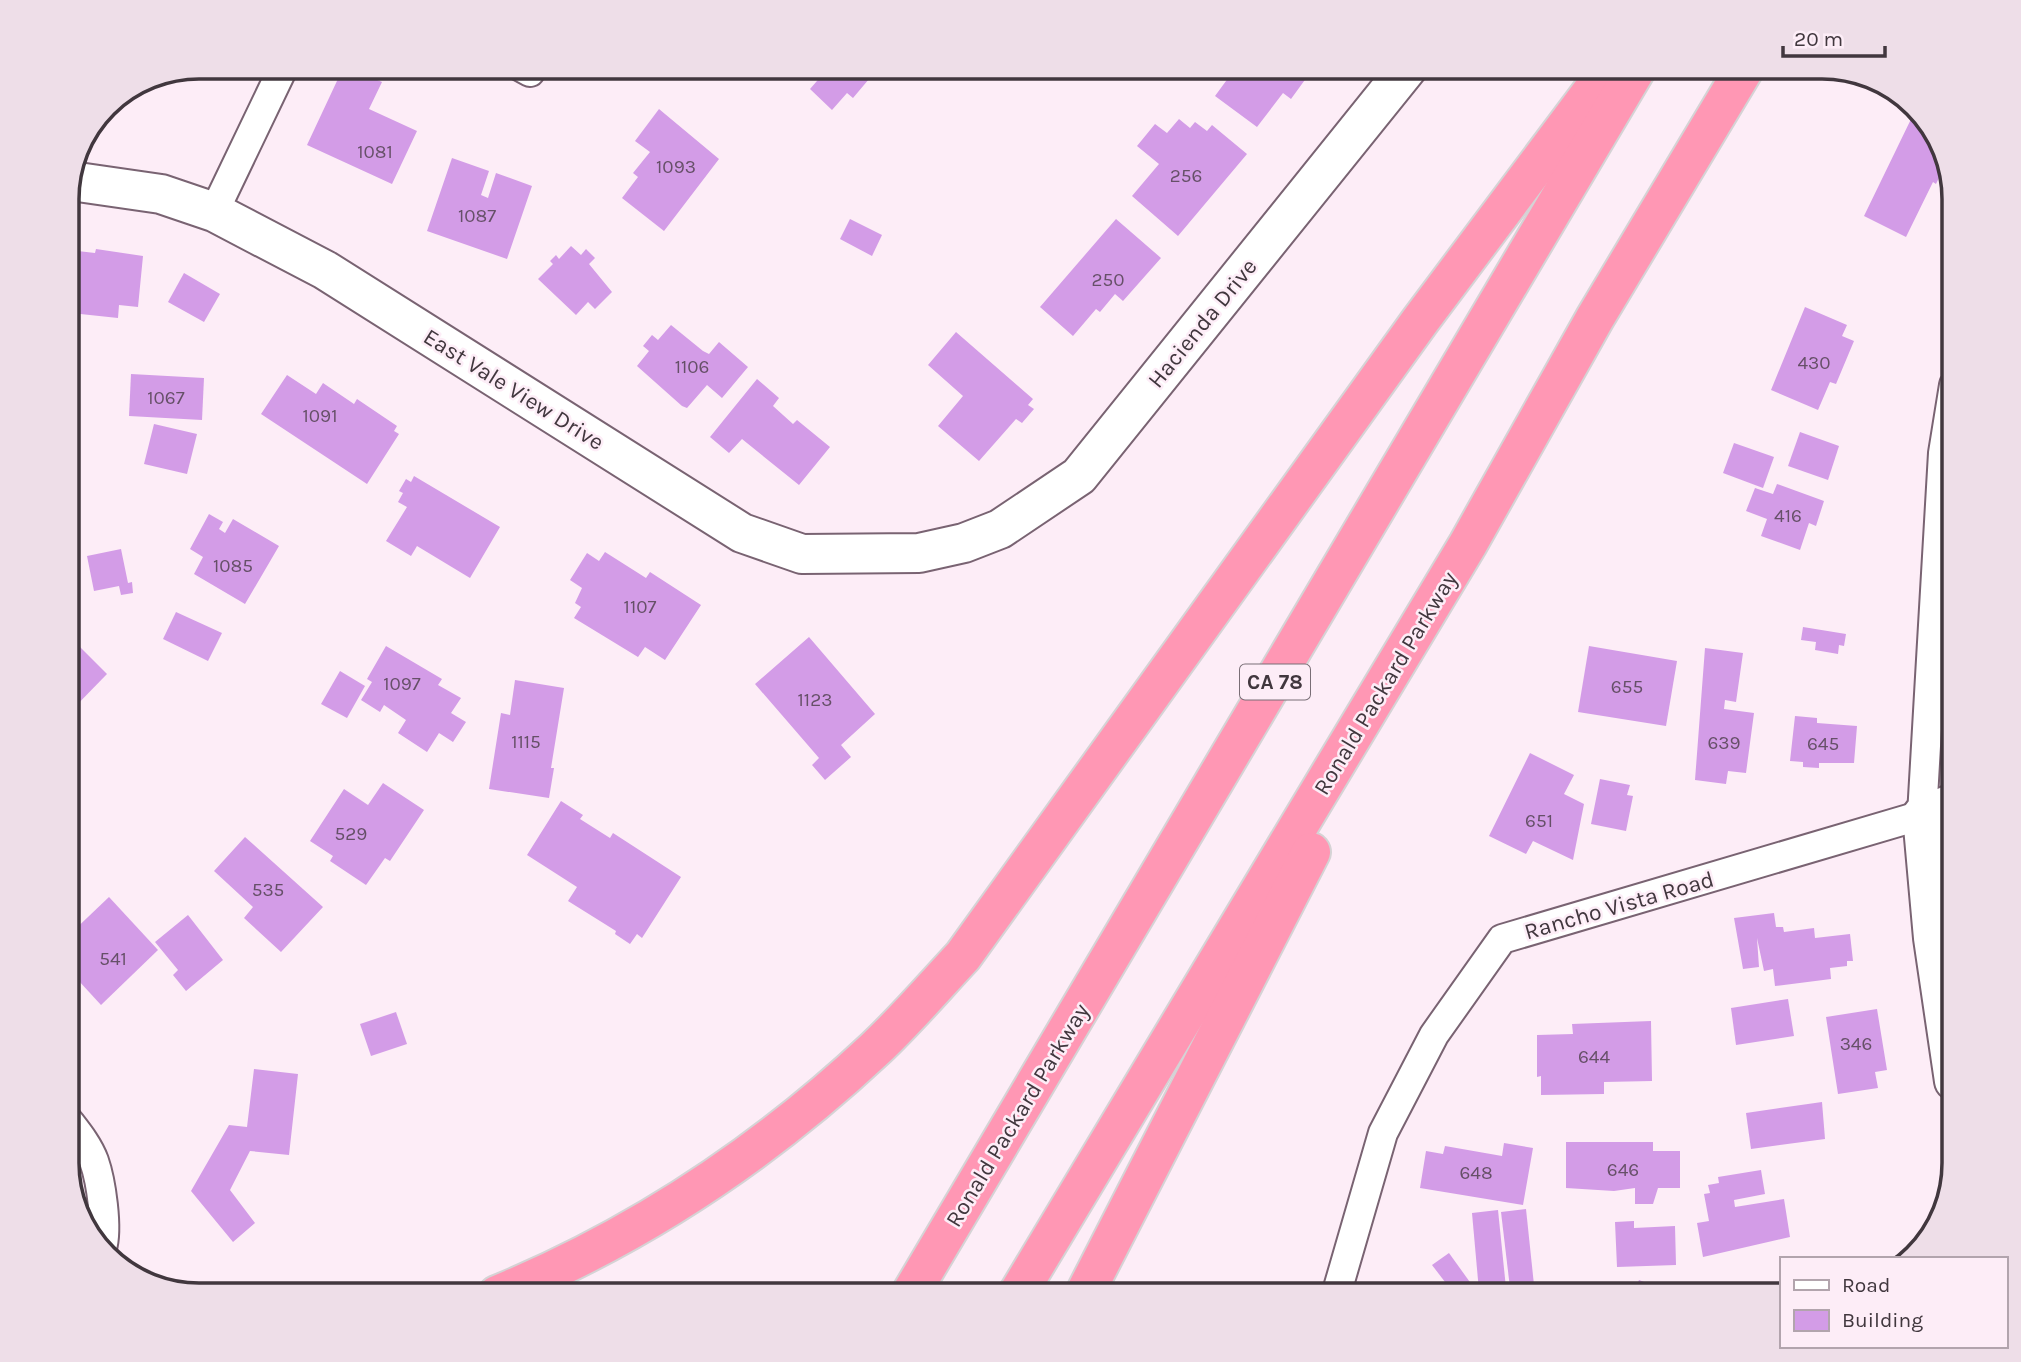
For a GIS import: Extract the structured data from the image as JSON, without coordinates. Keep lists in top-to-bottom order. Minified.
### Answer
{"streets":{"highway":["CA 78","Ronald Packard Parkway"],"street":["Hacienda Drive","East Vale View Drive","Rancho Vista Road"]},"crossings":[["Hacienda Drive","East Vale View Drive"]],"house_numbers":["1081","1093","256","1087","250","430","1106","1067","1091","416","1085","1107","1097","655","1123","1115","639","645","651","529","535","541","346","644","646","648"],"legend":["Road","Building"],"scale_bar":"20 m"}
